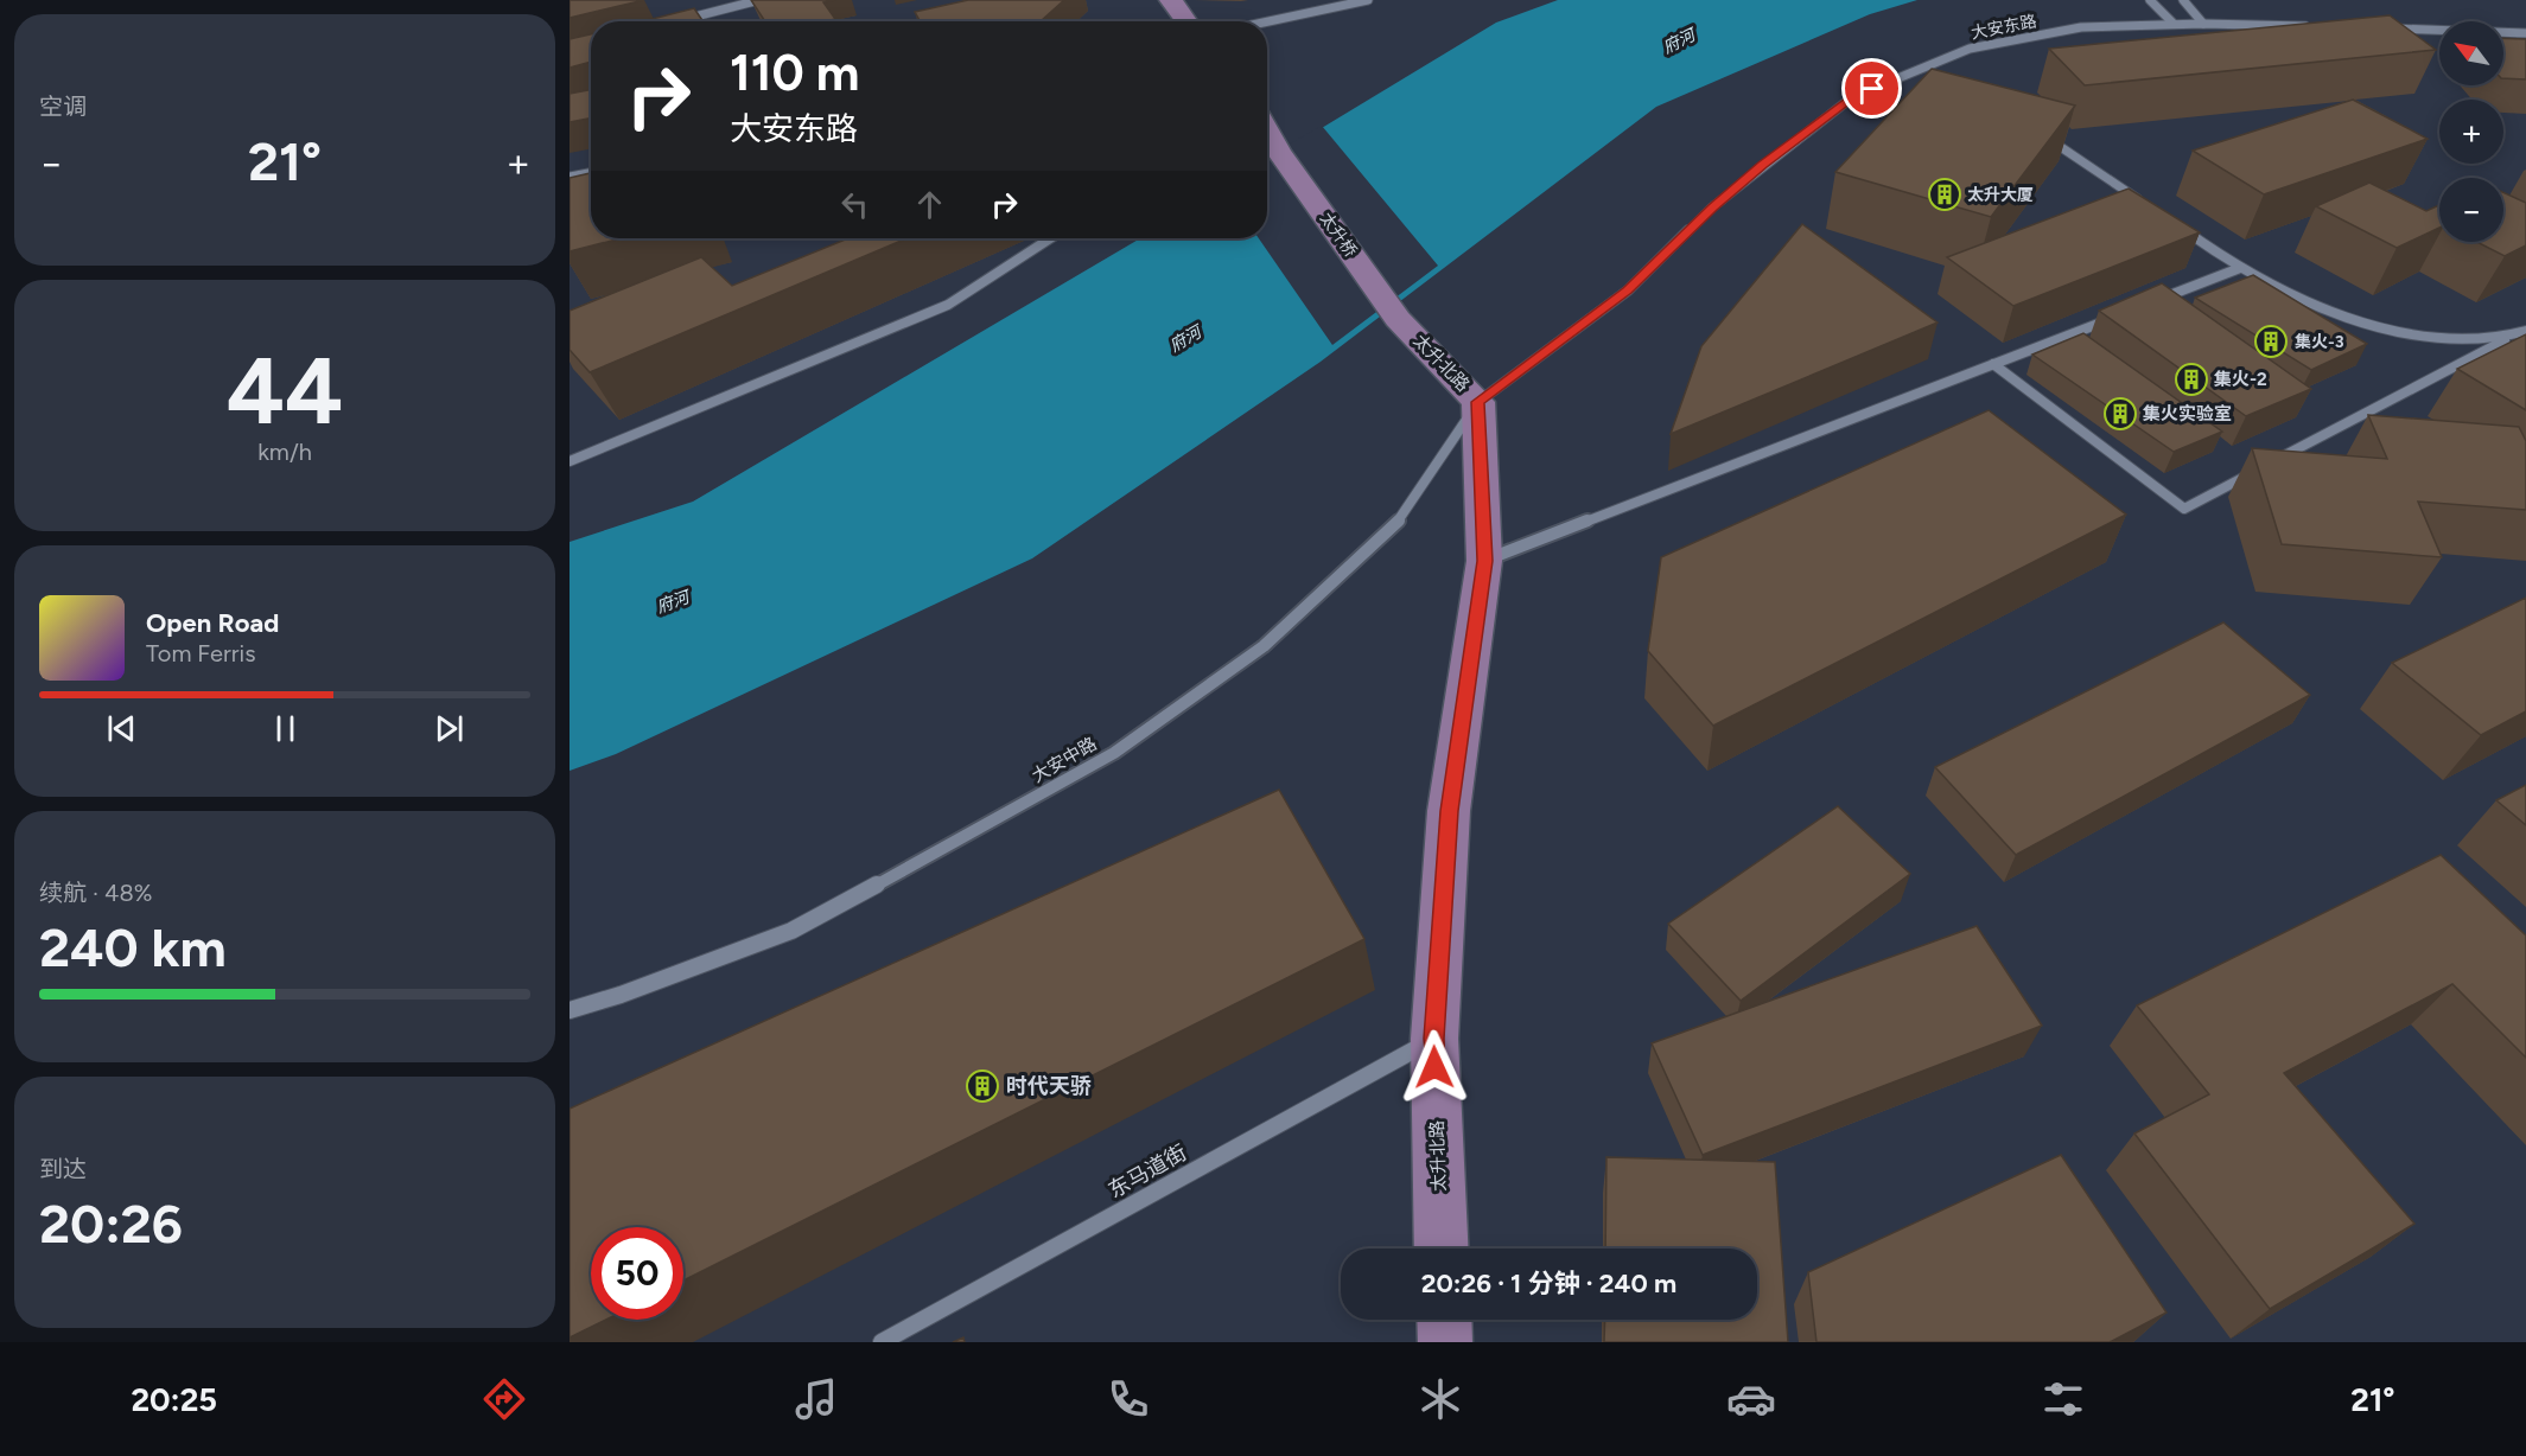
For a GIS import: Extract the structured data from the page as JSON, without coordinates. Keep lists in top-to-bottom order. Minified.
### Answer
{"streets":{"main road":["太升桥","太升北路"],"street":["大安东路","大安中路","东马道街"]},"crossings":[["大安东路","太升北路"],["大安东路","大安中路"],["太升桥","太升北路"],["太升北路","大安中路"],["太升北路","东马道街"]],"water":["府河"],"places":{"building":["太升大厦","集火-3","集火-2","集火实验室","时代天骄"]},"north":"top left","page":{"tile":["空调",["44","km/h"],["续航 · 48%","240 km"],["到达","20:26"]],"map_buttons":["+","−"],"turn":["110 m","大安东路"],"heat":["−","21°","+"],"song":["Open Road","Tom Ferris"],"limit":"50","trip":"20:26 · 1 分钟 · 240 m","tabs":["20:25","21°"]}}
